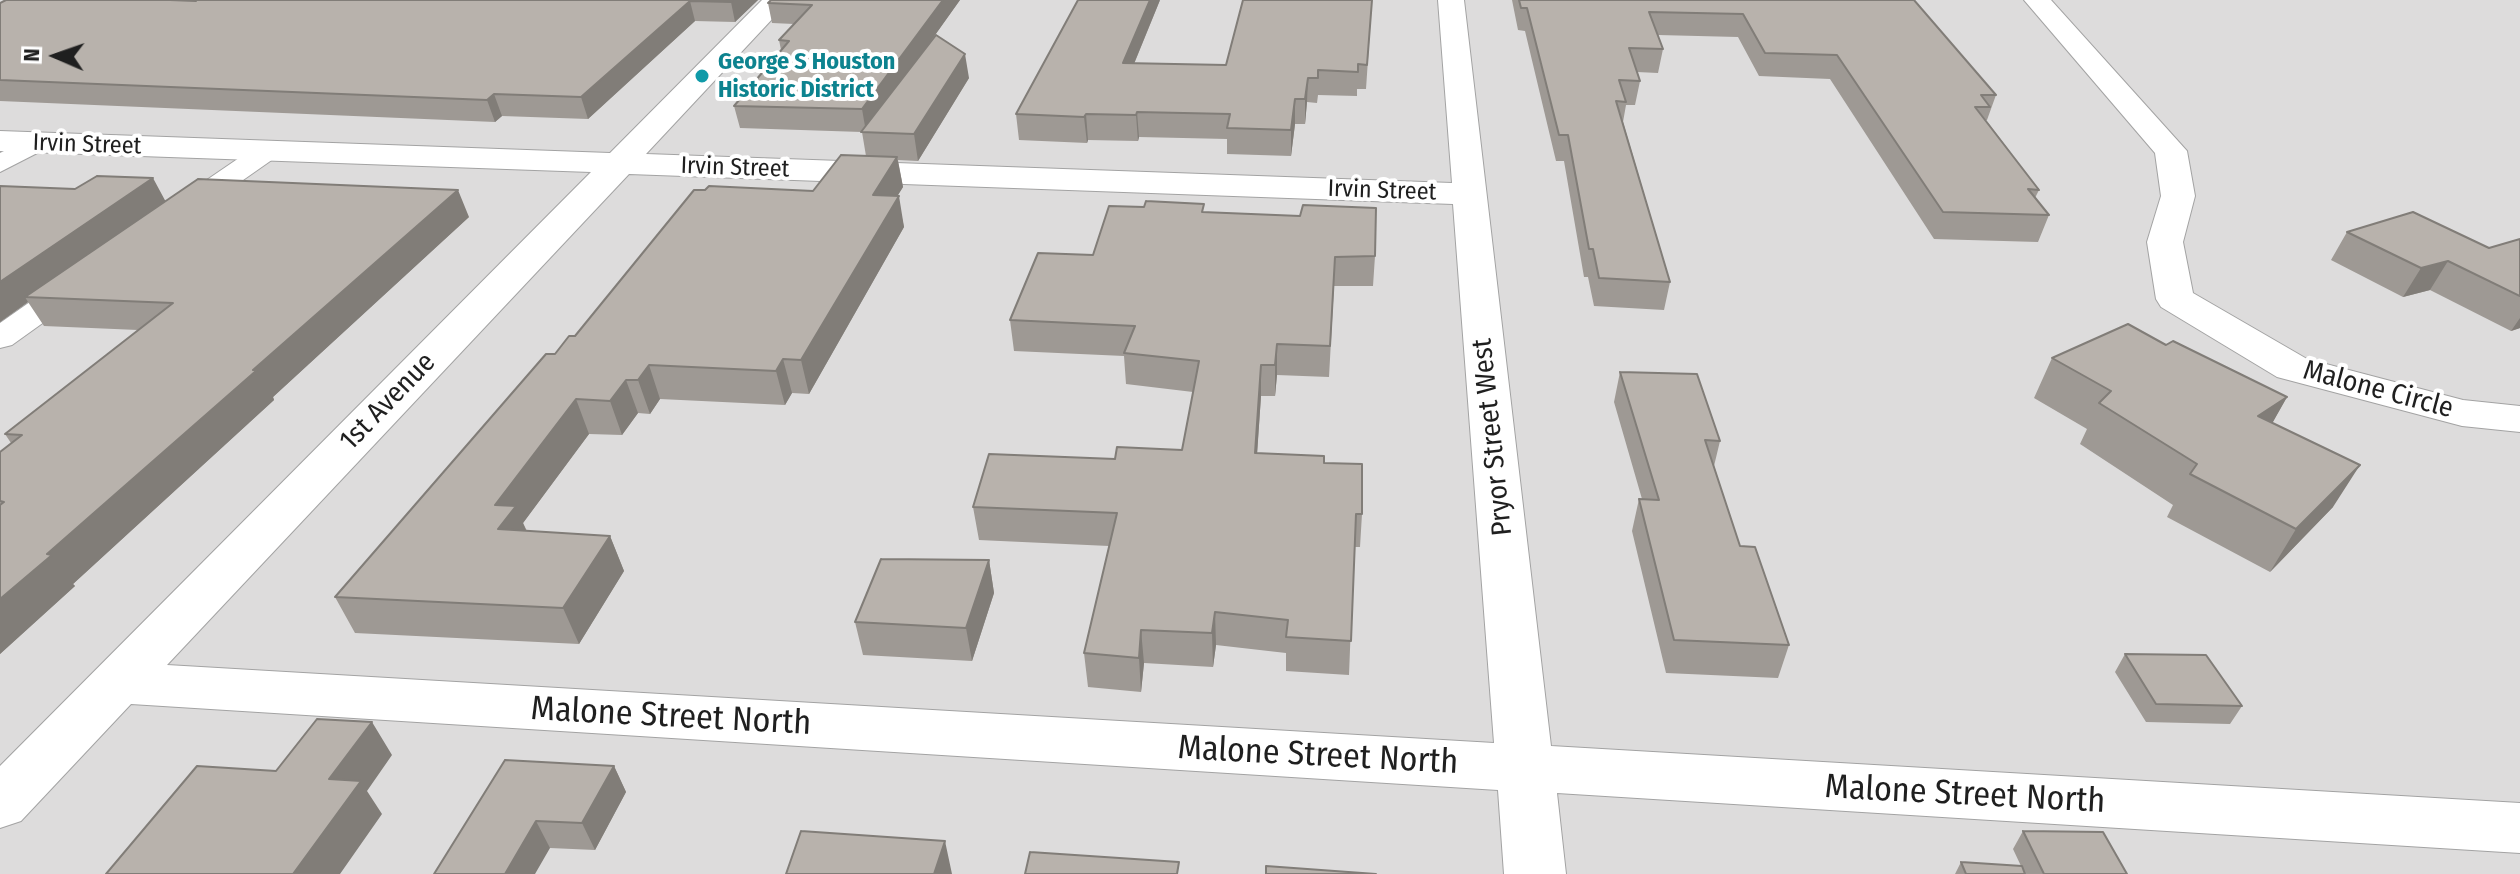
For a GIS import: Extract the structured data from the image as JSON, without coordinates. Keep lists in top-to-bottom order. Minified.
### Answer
{"streets":{"street":["Irvin Street","Malone Circle","1st Avenue","Pryor Street West","Malone Street North"]},"crossings":[["Irvin Street","1st Avenue"],["Irvin Street","Pryor Street West"],["1st Avenue","Malone Street North"],["Pryor Street West","Malone Street North"]],"places":["George S Houston Historic District"],"north":"left"}
